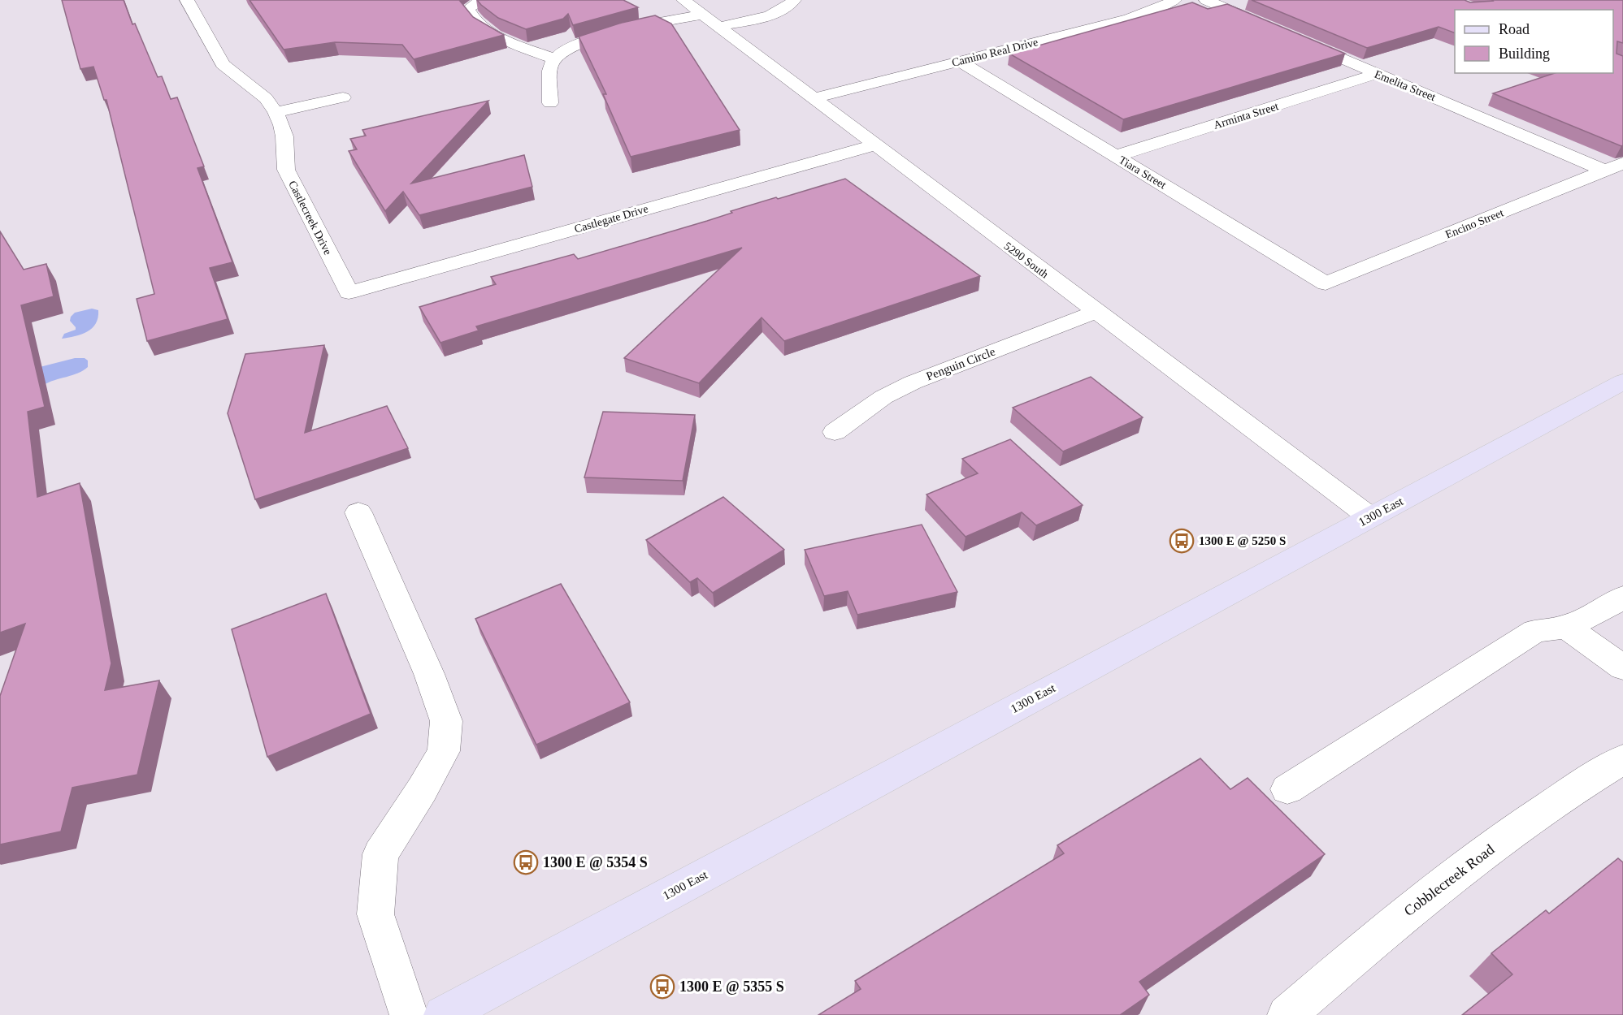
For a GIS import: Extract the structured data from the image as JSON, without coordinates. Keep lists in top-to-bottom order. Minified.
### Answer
{"streets":{"main road":["1300 East"],"street":["Camino Real Drive","Emelita Street","Arminta Street","Tiara Street","Castlecreek Drive","Castlegate Drive","Encino Street","5290 South","Penguin Circle","Cobblecreek Road"]},"crossings":[["Camino Real Drive","Tiara Street"],["Camino Real Drive","5290 South"],["Emelita Street","Arminta Street"],["Emelita Street","Encino Street"],["Arminta Street","Tiara Street"],["Tiara Street","Encino Street"],["Castlecreek Drive","Castlegate Drive"],["Castlegate Drive","5290 South"],["5290 South","Penguin Circle"],["5290 South","1300 East"]],"places":{"bus stop":["1300 E @ 5250 S","1300 E @ 5354 S","1300 E @ 5355 S"]},"legend":["Road","Building"]}
